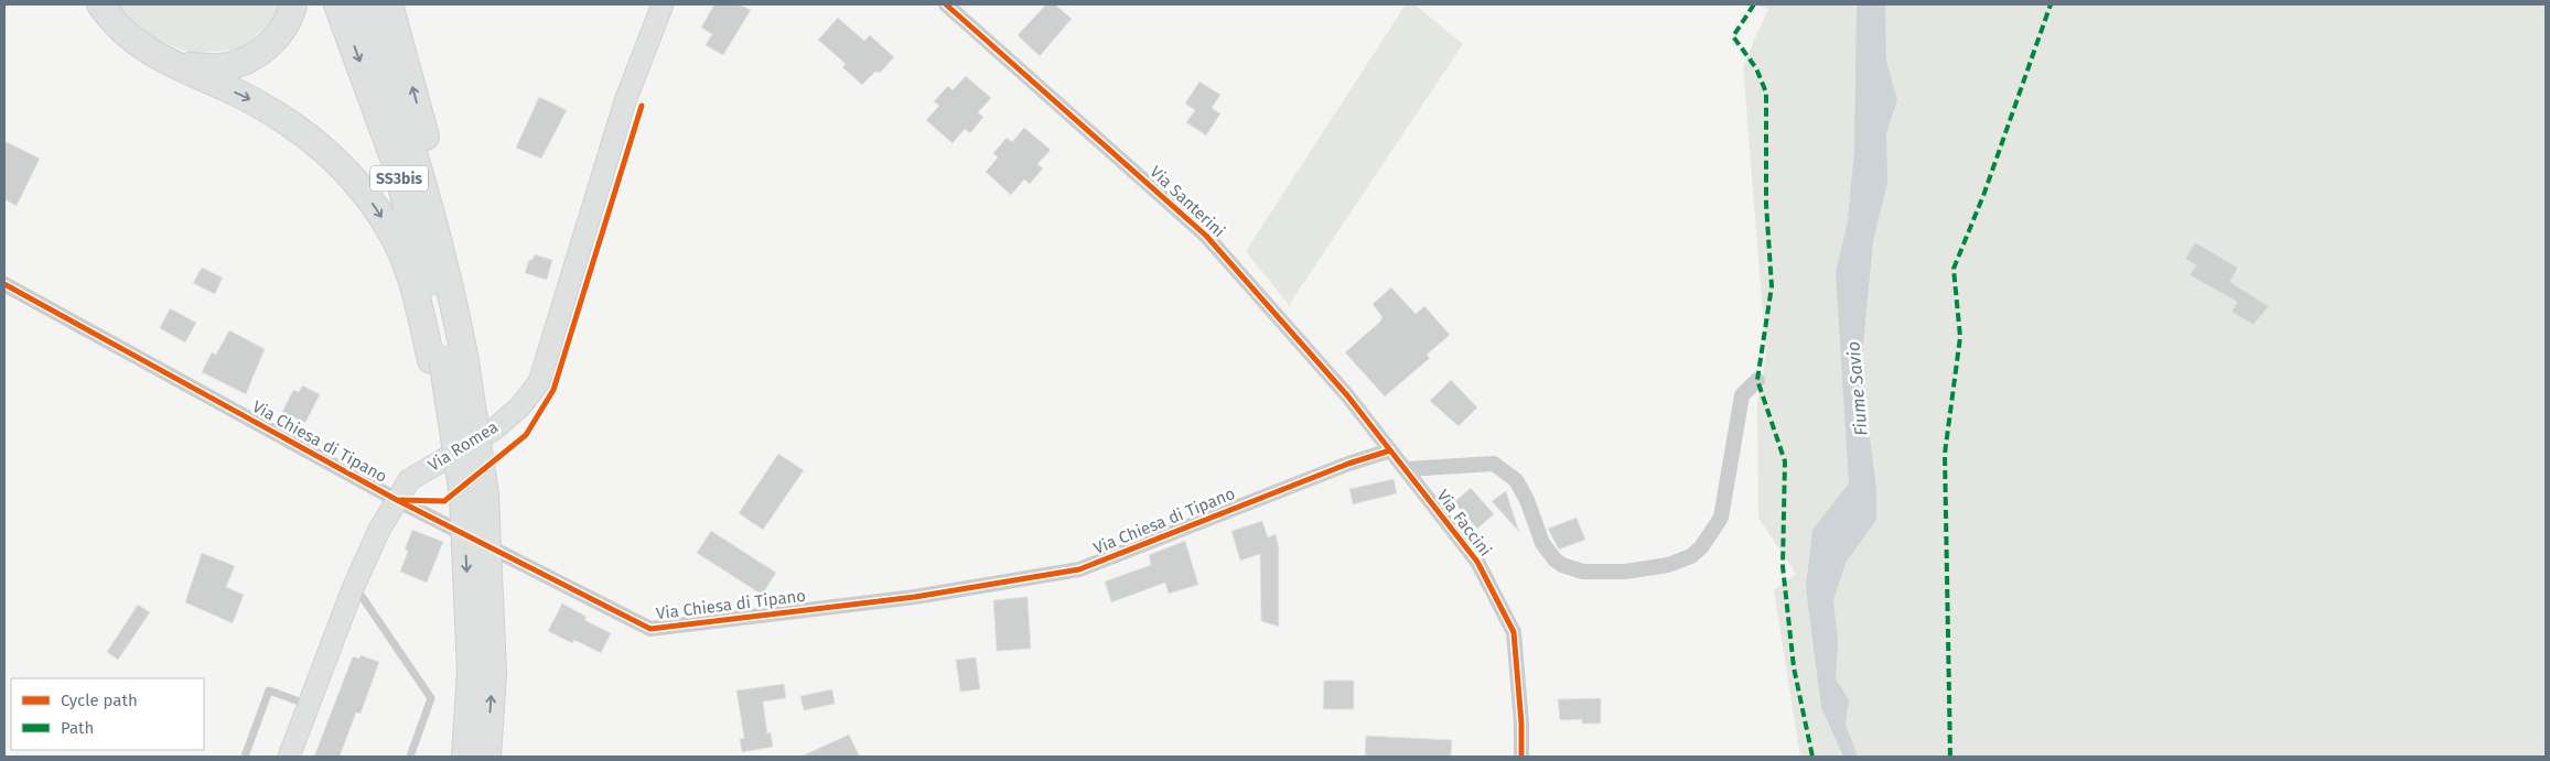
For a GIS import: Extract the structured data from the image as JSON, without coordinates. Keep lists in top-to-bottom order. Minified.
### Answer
{"streets":{"highway":["SS3bis"],"main road":["Via Romea"],"street":["Via Santerini","Via Chiesa di Tipano","Via Faccini"]},"crossings":[["Via Santerini","Via Chiesa di Tipano"],["Via Santerini","Via Faccini"],["Via Chiesa di Tipano","Via Romea"]],"water":["Fiume Savio"],"legend":["Cycle path","Path"]}
